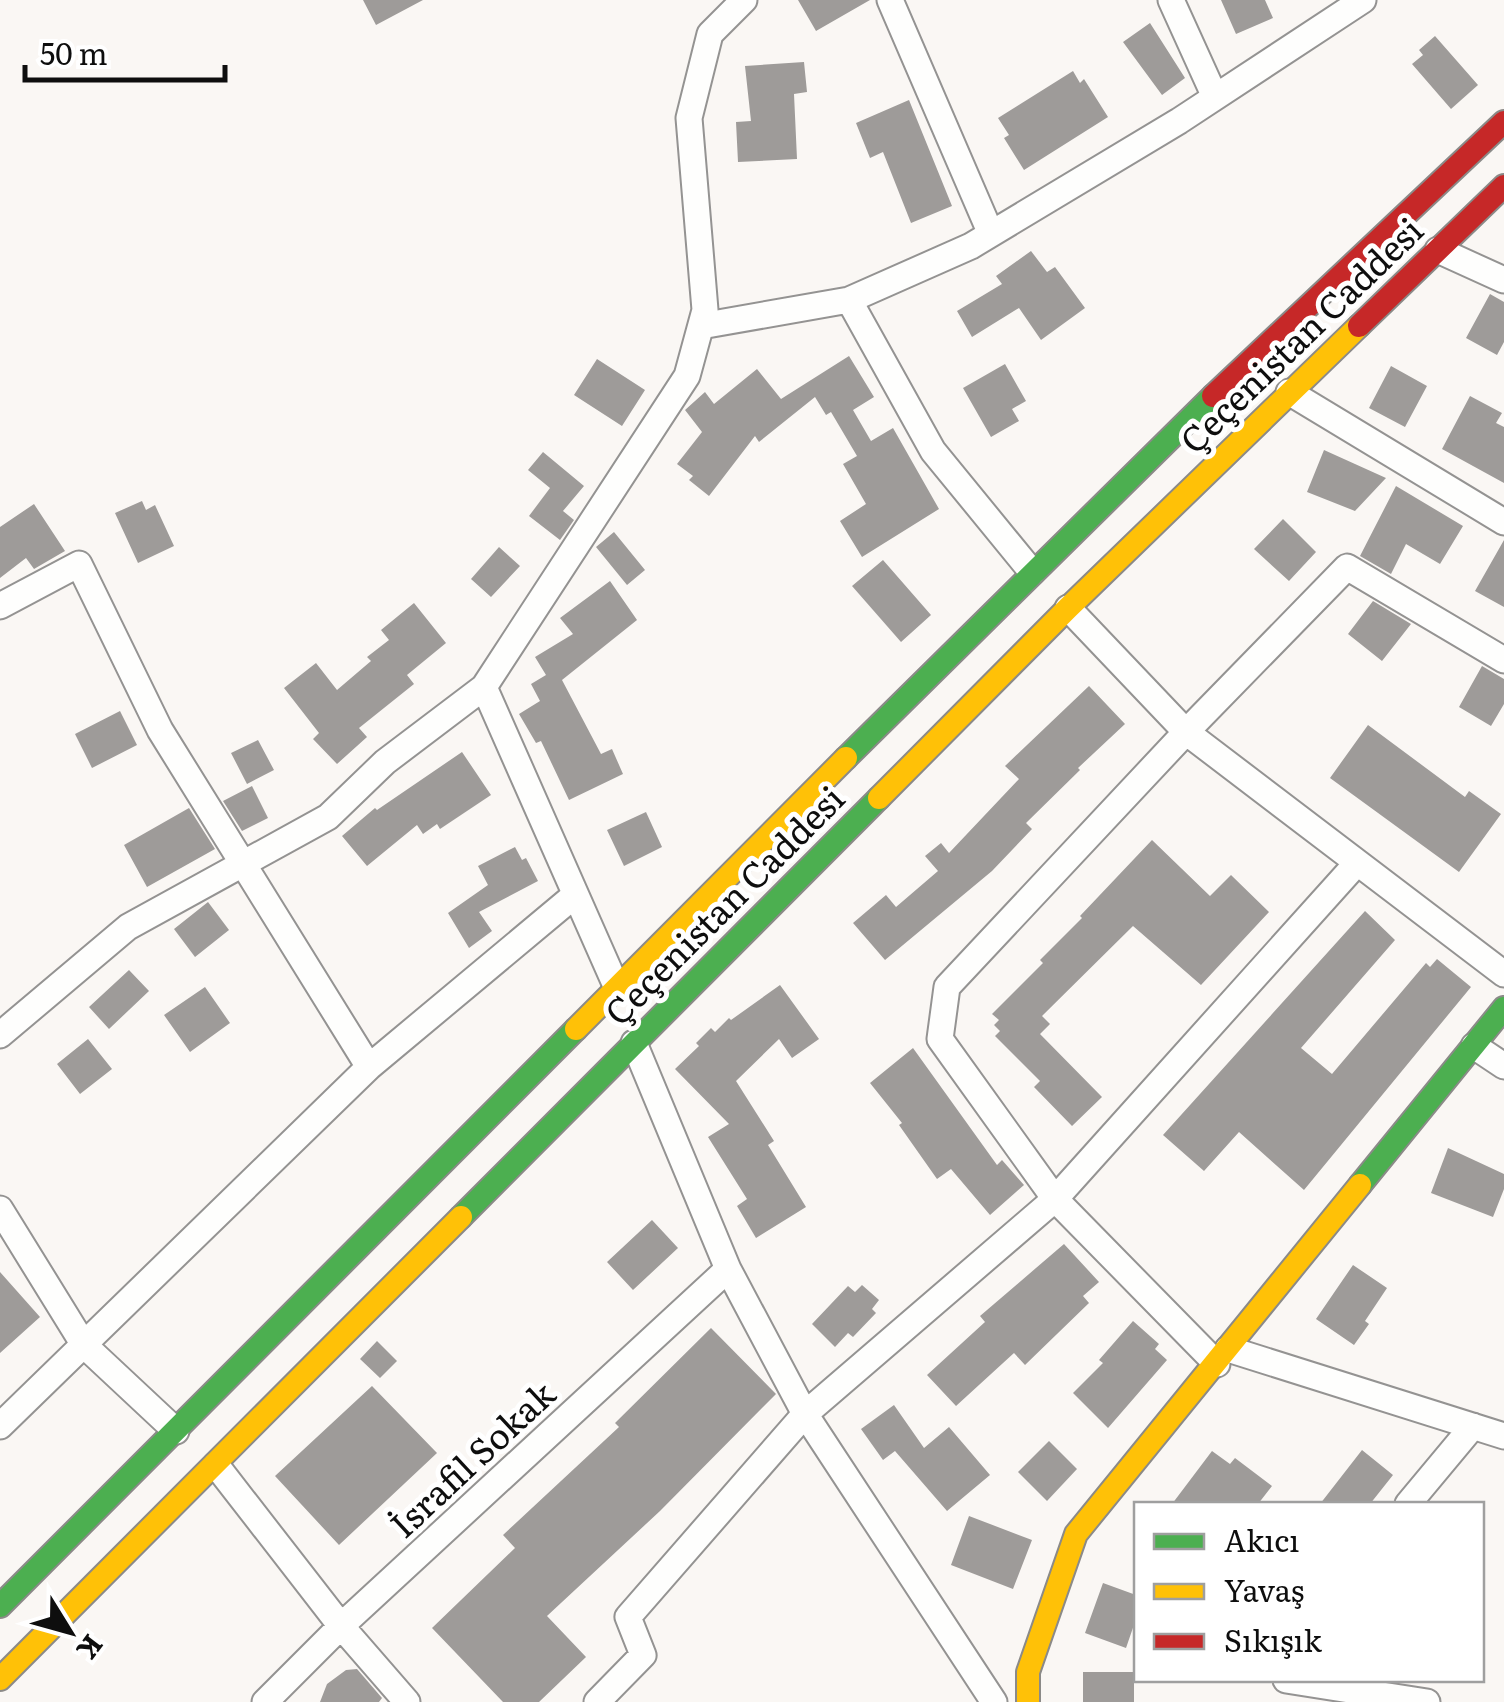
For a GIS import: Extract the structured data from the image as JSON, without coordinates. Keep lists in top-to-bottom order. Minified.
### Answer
{"streets":{"main road":["Çeçenistan Caddesi"],"street":["İsrafil Sokak"]},"legend":["Akıcı","Yavaş","Sıkışık"],"scale_bar":"50 m","north":"bottom right"}
